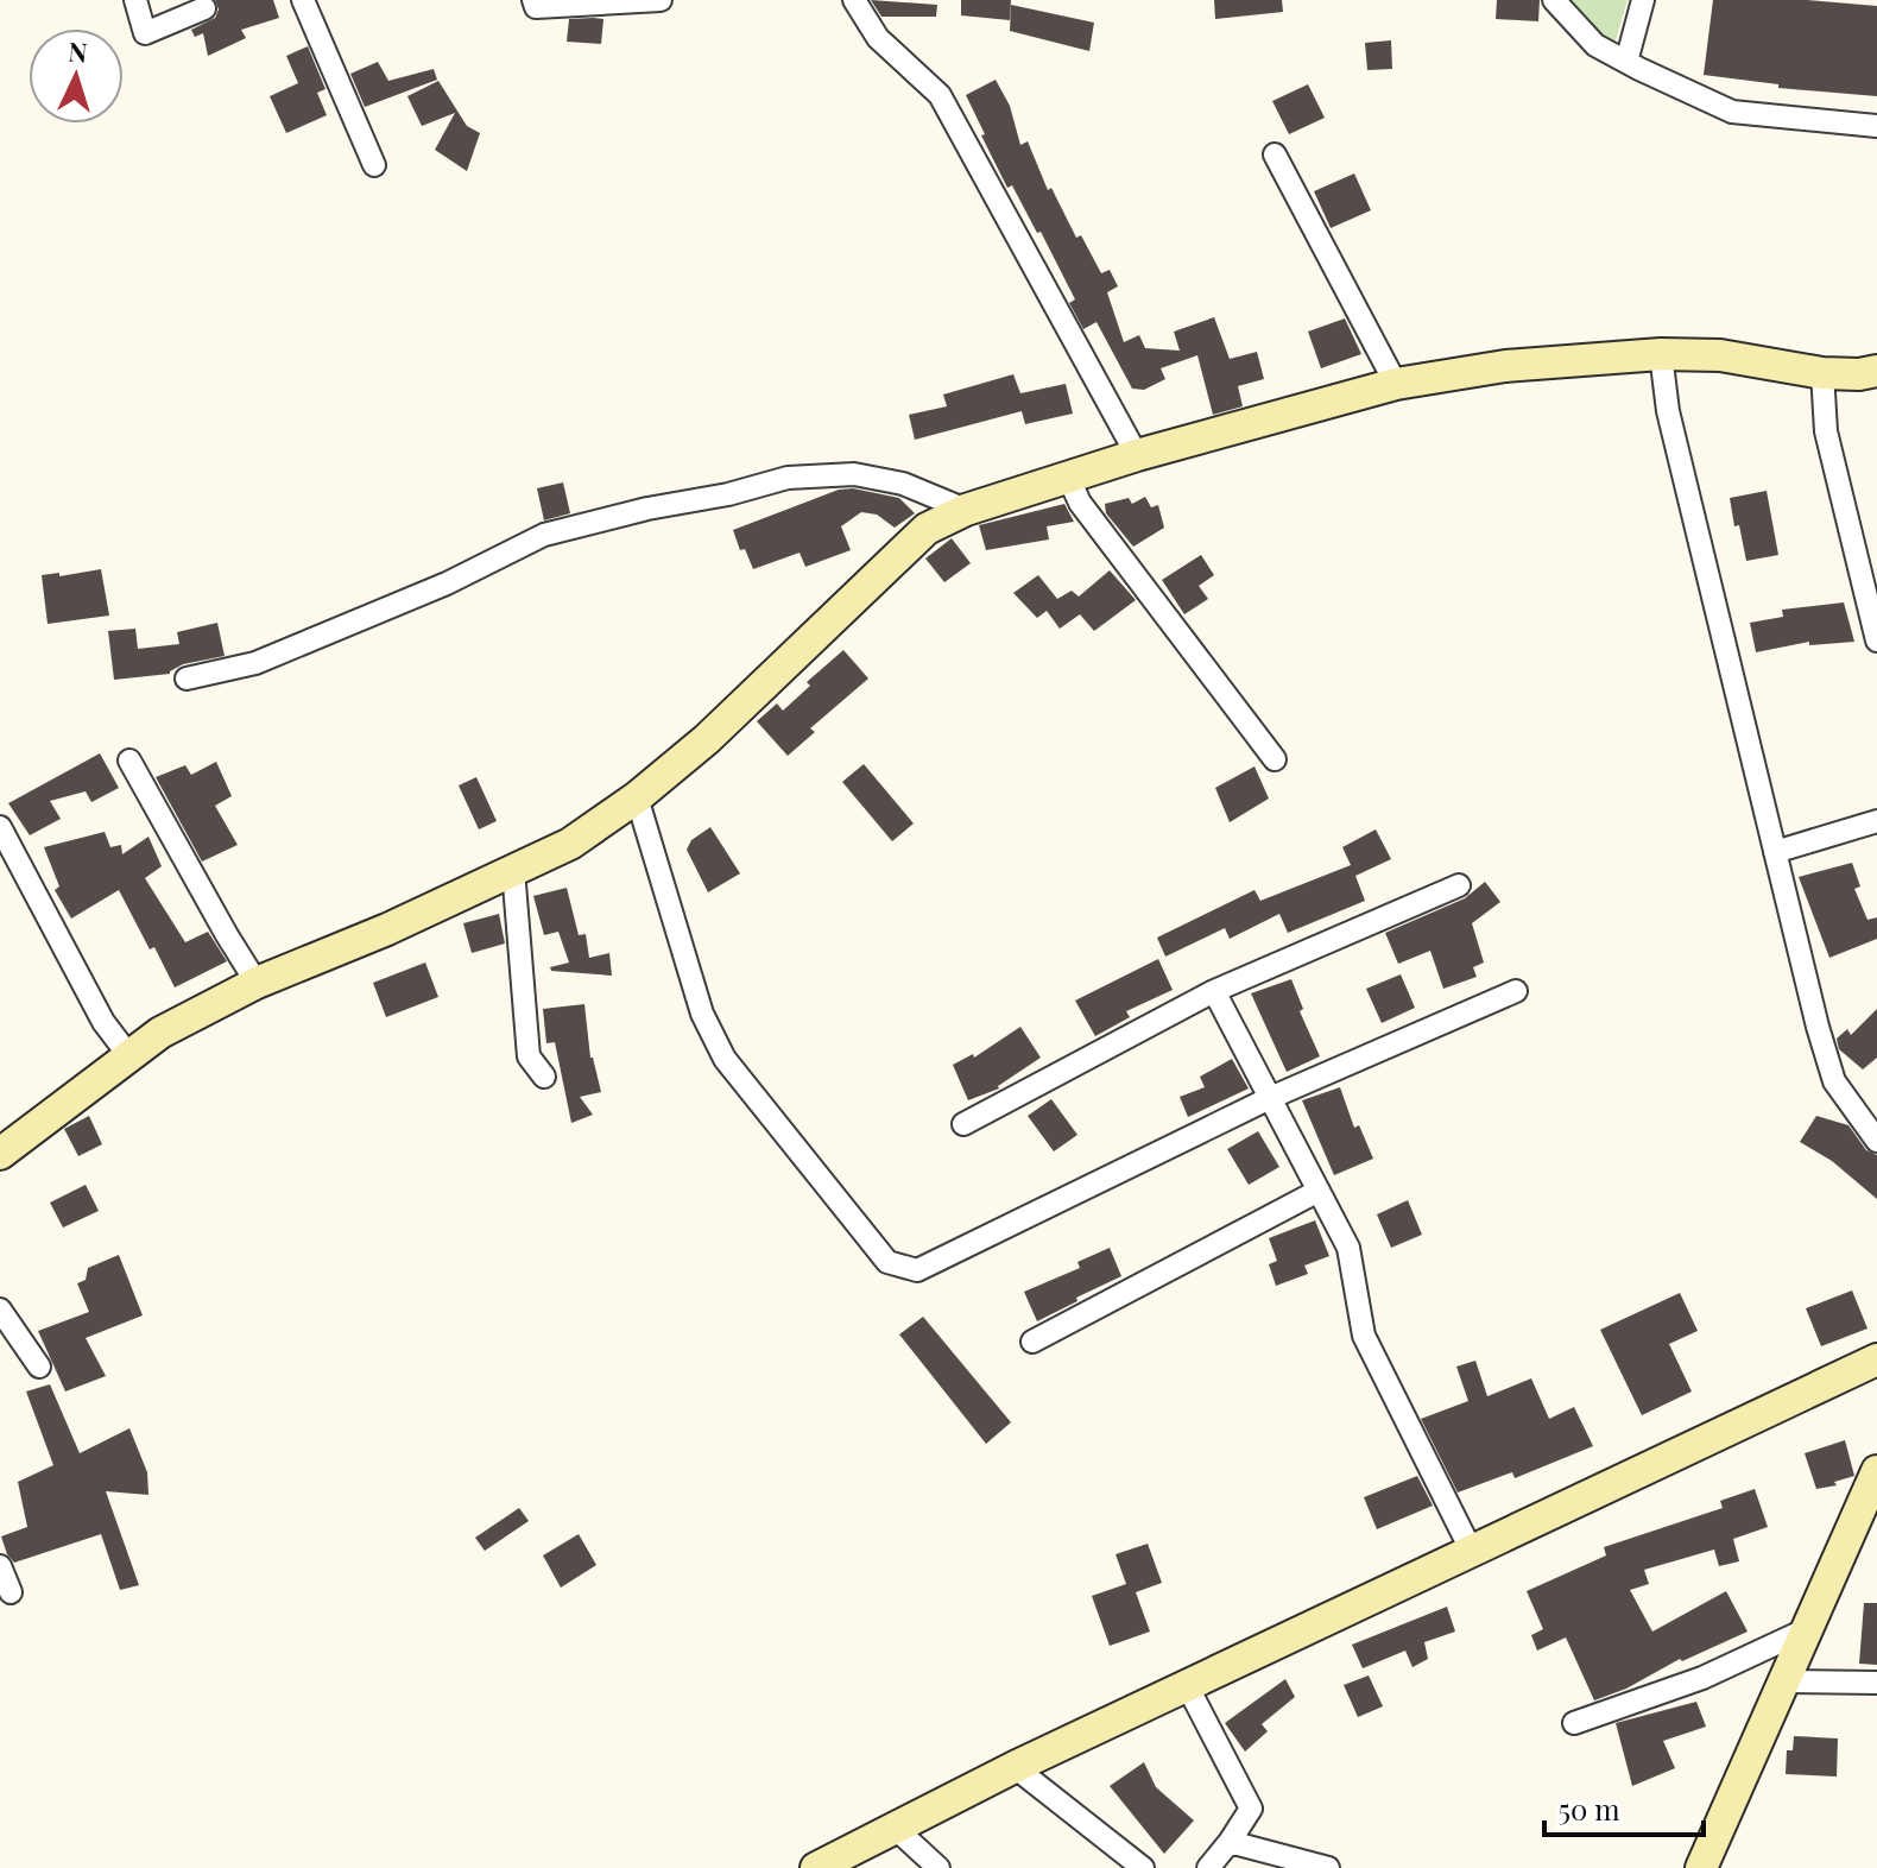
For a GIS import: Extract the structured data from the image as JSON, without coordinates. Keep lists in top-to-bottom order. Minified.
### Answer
{"scale_bar":"50 m","north":"top"}
